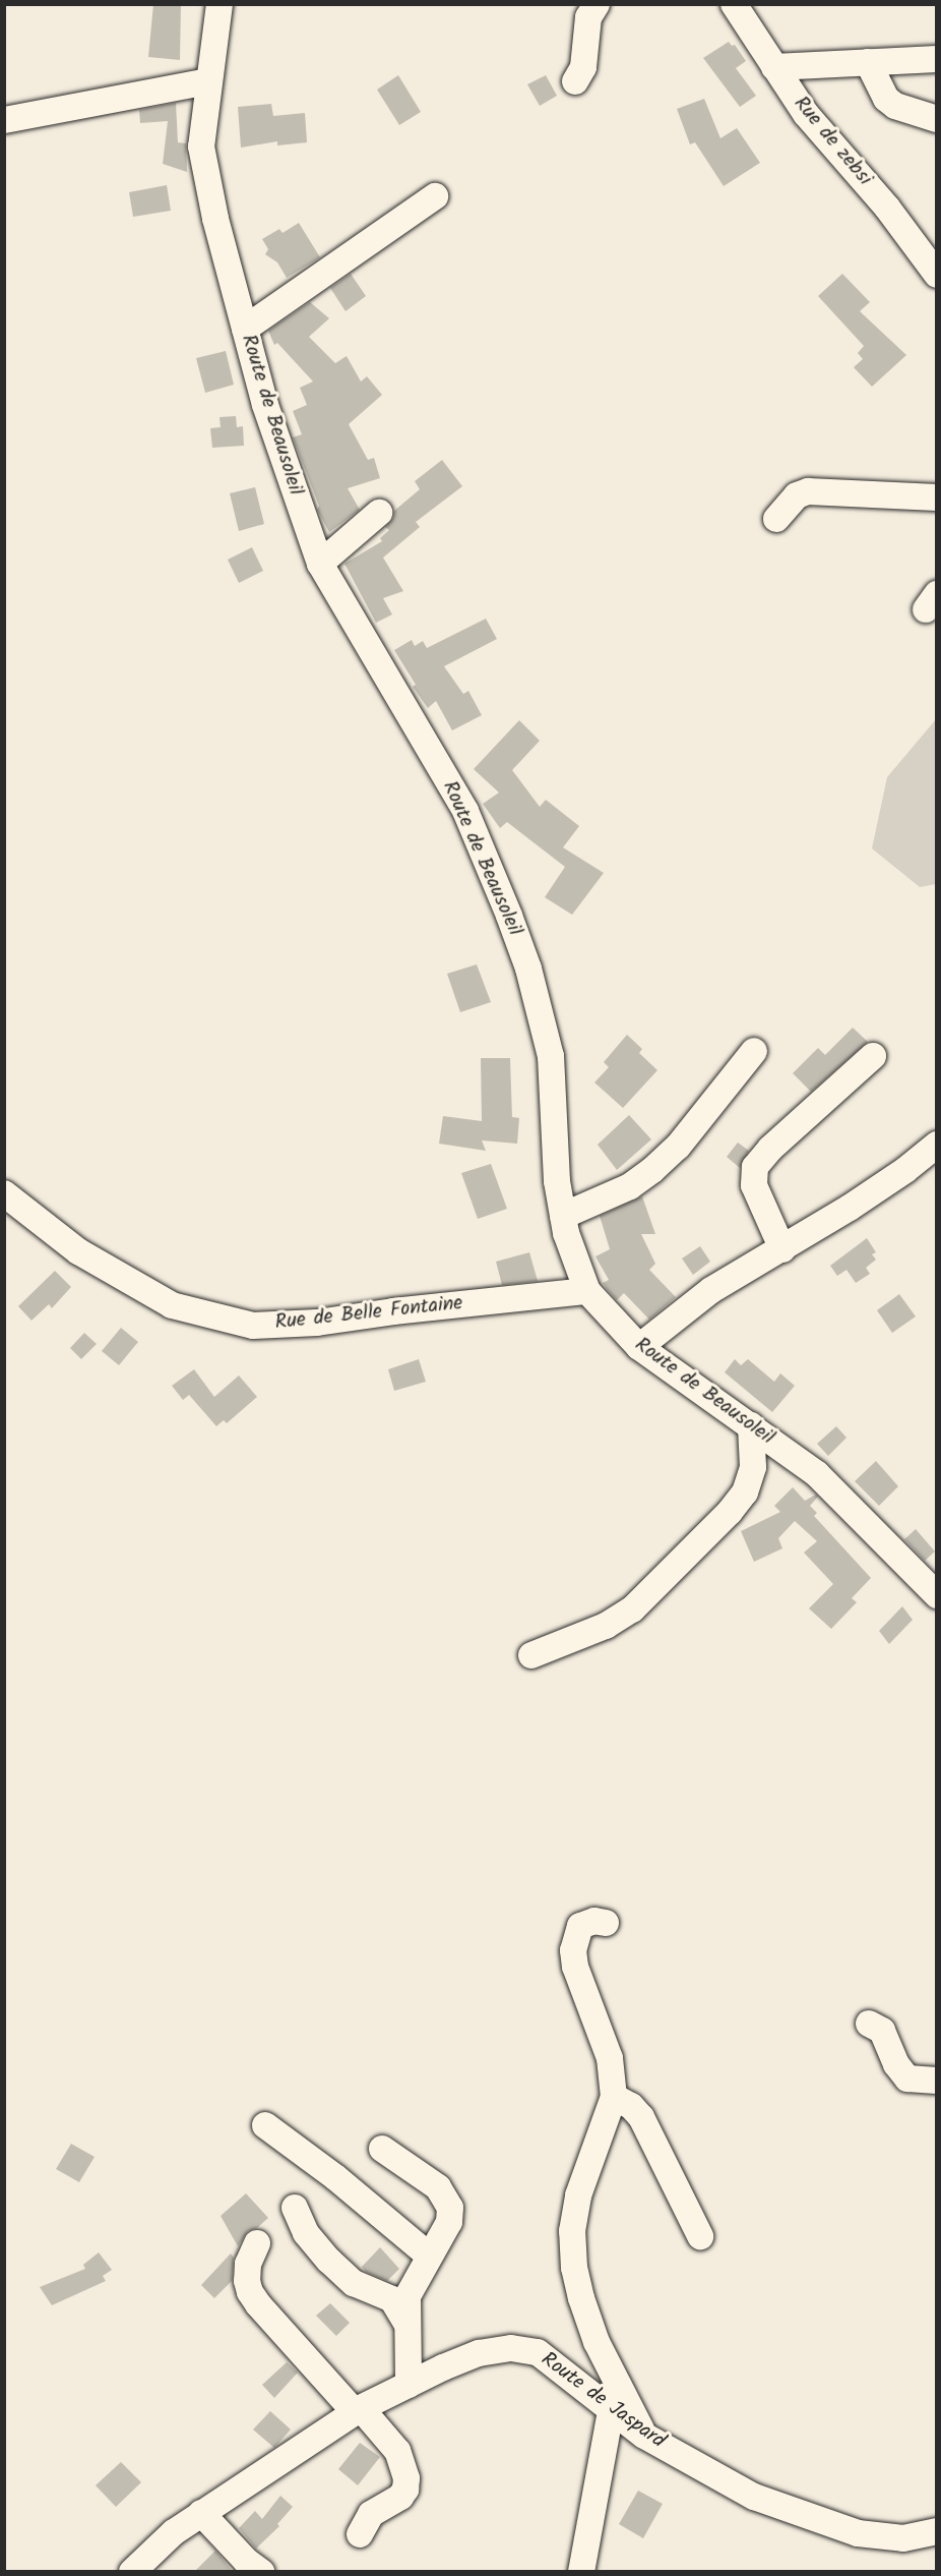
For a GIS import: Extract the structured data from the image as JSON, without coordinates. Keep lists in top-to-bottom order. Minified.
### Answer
{"streets":{"street":["Rue de zebsi","Route de Beausoleil","Rue de Belle Fontaine","Route de Jaspard"]},"crossings":[["Route de Beausoleil","Rue de Belle Fontaine"]]}
